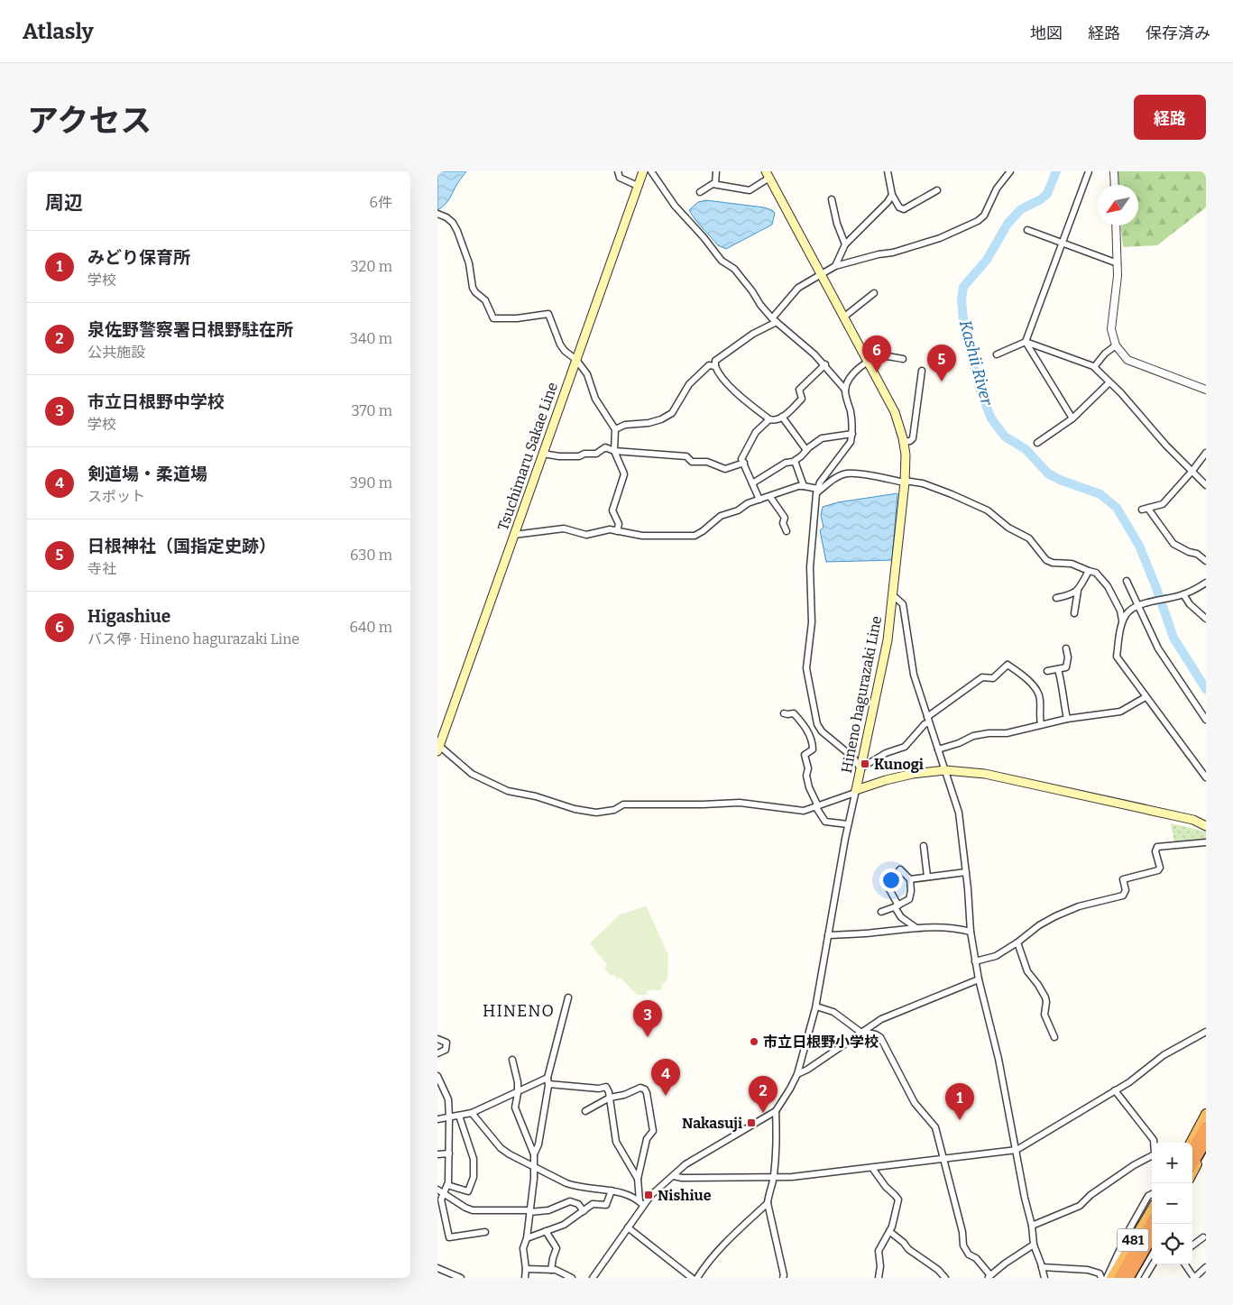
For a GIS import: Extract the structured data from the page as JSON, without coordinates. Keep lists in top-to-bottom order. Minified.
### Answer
{"streets":{"highway":["481"],"main road":["Tsuchimaru Sakae Line","Hineno hagurazaki Line"]},"districts":["HINENO"],"water":["Kashii River"],"places":{"transit":["Kunogi","Nakasuji","Nishiue"],"other":["市立日根野小学校"]},"north":"bottom left","page":{"header":"Atlasly","nav":["地図","経路","保存済み"],"title":"アクセス","buttons":"経路","heading":["周辺","6件"],"list":[{"mark":"1","name":"みどり保育所","note":"学校","value":"320 m"},{"mark":"2","name":"泉佐野警察署日根野駐在所","note":"公共施設","value":"340 m"},{"mark":"3","name":"市立日根野中学校","note":"学校","value":"370 m"},{"mark":"4","name":"剣道場・柔道場","note":"スポット","value":"390 m"},{"mark":"5","name":"日根神社（国指定史跡）","note":"寺社","value":"630 m"},{"mark":"6","name":"Higashiue","note":"バス停 · Hineno hagurazaki Line","value":"640 m"}],"pins":["6","5","3","4","2","1"],"map_buttons":["+","−"]}}
